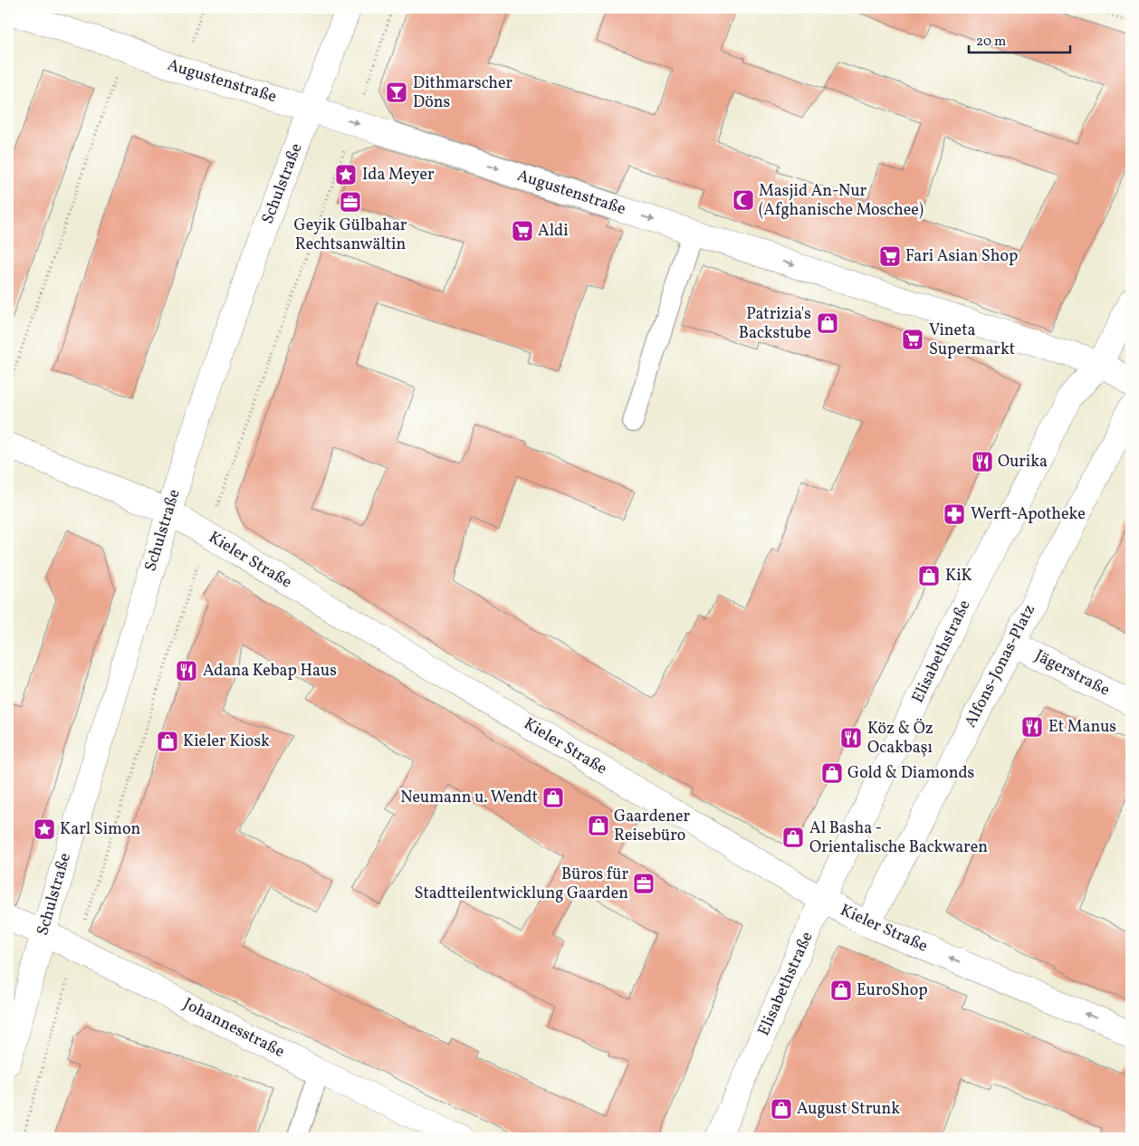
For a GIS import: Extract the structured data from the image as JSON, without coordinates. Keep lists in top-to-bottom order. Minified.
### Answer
{"streets":{"street":["Augustenstraße","Schulstraße","Kieler Straße","Elisabethstraße","Alfons-Jonas-Platz","Jägerstraße","Johannesstraße"]},"crossings":[["Augustenstraße","Schulstraße"],["Augustenstraße","Elisabethstraße"],["Schulstraße","Kieler Straße"],["Schulstraße","Johannesstraße"],["Kieler Straße","Elisabethstraße"],["Kieler Straße","Alfons-Jonas-Platz"],["Alfons-Jonas-Platz","Jägerstraße"]],"one_way":["Augustenstraße"],"places":{"bar":["Dithmarscher Döns"],"place":["Ida Meyer","Karl Simon"],"mosque":["Masjid An-Nur (Afghanische Moschee)"],"office":["Geyik Gülbahar Rechtsanwältin","Büros für Stadtteilentwicklung Gaarden"],"supermarket":["Aldi","Fari Asian Shop","Vineta Supermarkt"],"shop":["Patrizia's Backstube","KiK","Kieler Kiosk","Gold & Diamonds","Neumann u. Wendt","Gaardener Reisebüro","Al Basha - Orientalische Backwaren","EuroShop","August Strunk"],"restaurant":["Ourika","Adana Kebap Haus","Et Manus","Köz & Öz Ocakbaşı"],"pharmacy":["Werft-Apotheke"]},"scale_bar":"20 m"}
